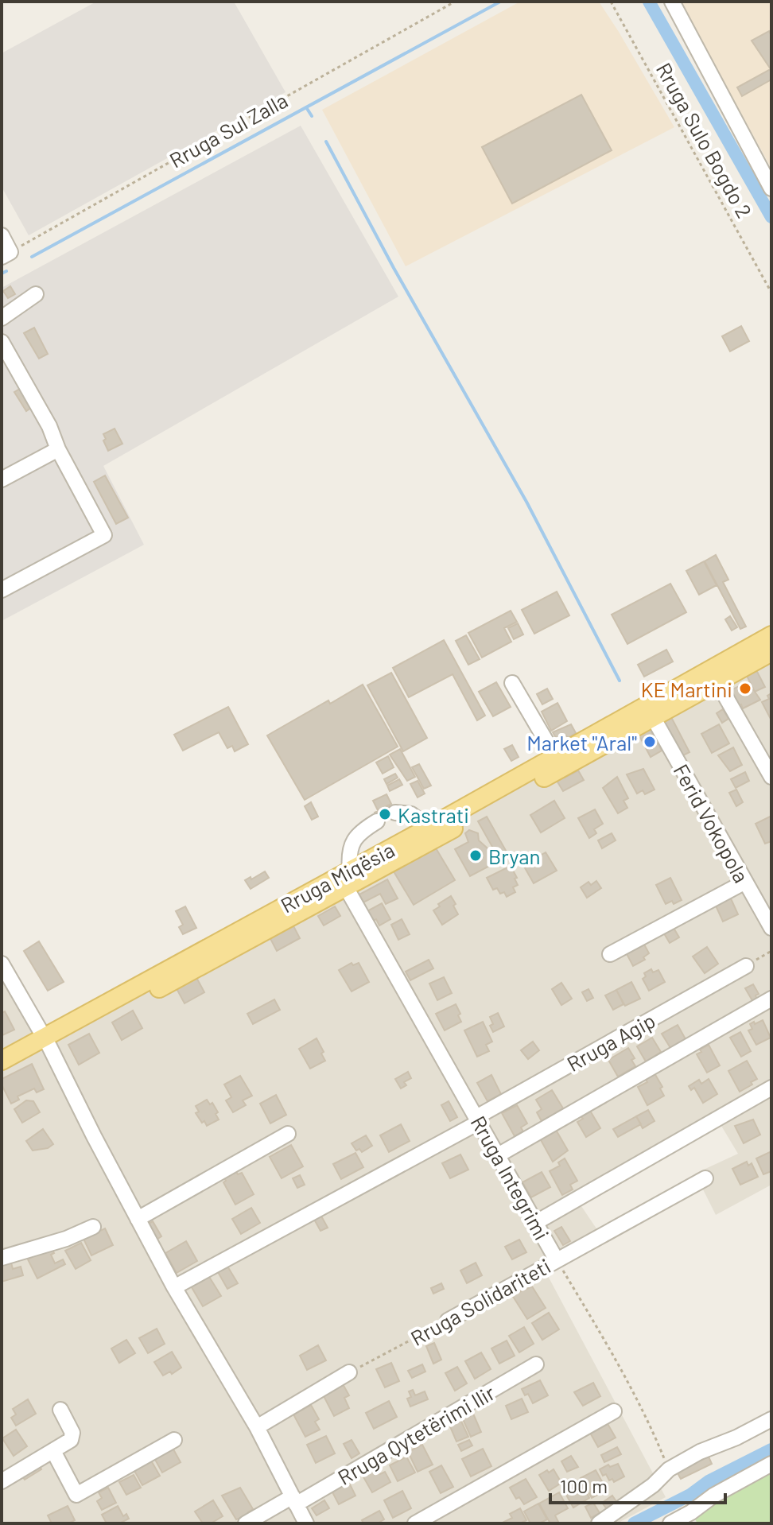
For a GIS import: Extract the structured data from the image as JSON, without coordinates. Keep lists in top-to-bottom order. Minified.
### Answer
{"streets":{"main road":["Rruga Miqësia"],"street":["Ferid Vokopola","Rruga Agip","Rruga Integrimi","Rruga Solidariteti","Rruga Qytetërimi Ilir"],"path":["Rruga Sul Zalla","Rruga Sulo Bogdo 2"]},"crossings":[["Ferid Vokopola","Rruga Miqësia"],["Rruga Miqësia","Rruga Integrimi"],["Rruga Agip","Rruga Integrimi"],["Rruga Integrimi","Rruga Solidariteti"]],"places":["KE Martini","Market \"Aral\"","Kastrati","Bryan"],"scale_bar":"100 m"}
